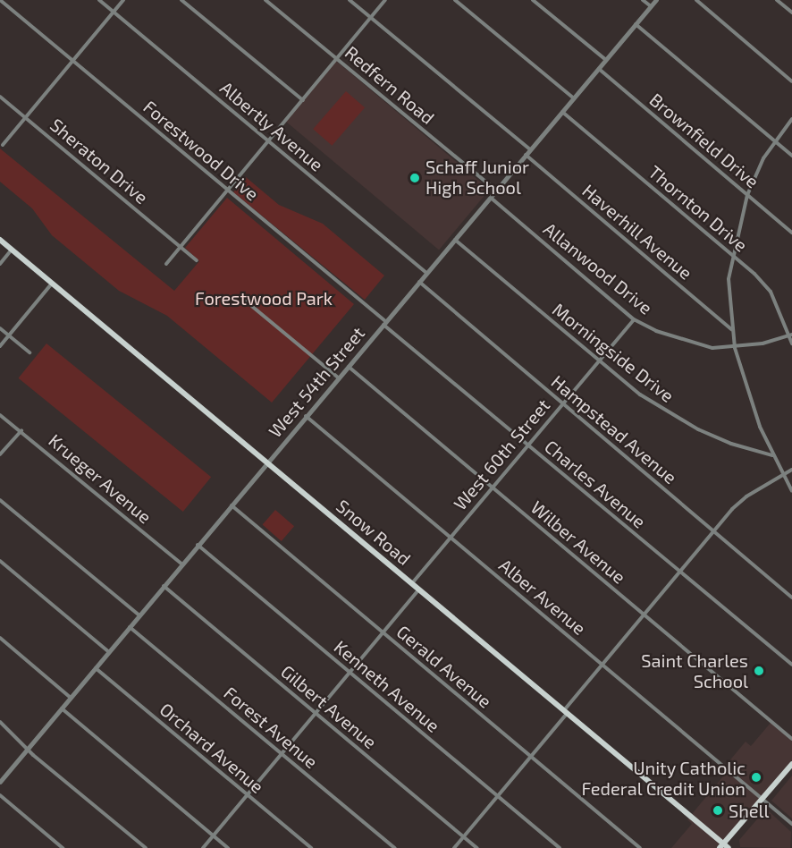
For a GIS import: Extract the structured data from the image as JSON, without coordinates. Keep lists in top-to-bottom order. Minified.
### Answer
{"streets":{"main road":["Snow Road"],"street":["Redfern Road","Albertly Avenue","Brownfield Drive","Forestwood Drive","Sheraton Drive","Thornton Drive","Haverhill Avenue","Allanwood Drive","Morningside Drive","West 54th Street","Hampstead Avenue","West 60th Street","Krueger Avenue","Charles Avenue","Wilber Avenue","Alber Avenue","Gerald Avenue","Kenneth Avenue","Gilbert Avenue","Forest Avenue","Orchard Avenue"]},"crossings":[["Redfern Road","West 54th Street"],["Albertly Avenue","West 54th Street"],["Brownfield Drive","West 54th Street"],["Forestwood Drive","West 54th Street"],["Forestwood Drive","Charles Avenue"],["Thornton Drive","Allanwood Drive"],["Thornton Drive","West 54th Street"],["Haverhill Avenue","West 54th Street"],["Allanwood Drive","West 54th Street"],["Allanwood Drive","West 60th Street"],["Morningside Drive","West 54th Street"],["Morningside Drive","West 60th Street"],["West 54th Street","Hampstead Avenue"],["West 54th Street","Krueger Avenue"],["West 54th Street","Charles Avenue"],["West 54th Street","Snow Road"],["West 54th Street","Wilber Avenue"],["West 54th Street","Alber Avenue"],["West 54th Street","Gerald Avenue"],["West 54th Street","Kenneth Avenue"],["West 54th Street","Gilbert Avenue"],["West 54th Street","Forest Avenue"],["West 54th Street","Orchard Avenue"],["Hampstead Avenue","West 60th Street"],["West 60th Street","Charles Avenue"],["West 60th Street","Snow Road"],["West 60th Street","Wilber Avenue"],["West 60th Street","Alber Avenue"]],"parks":["Forestwood Park"],"places":["Schaff Junior High School","Saint Charles School","Unity Catholic Federal Credit Union","Shell"]}
